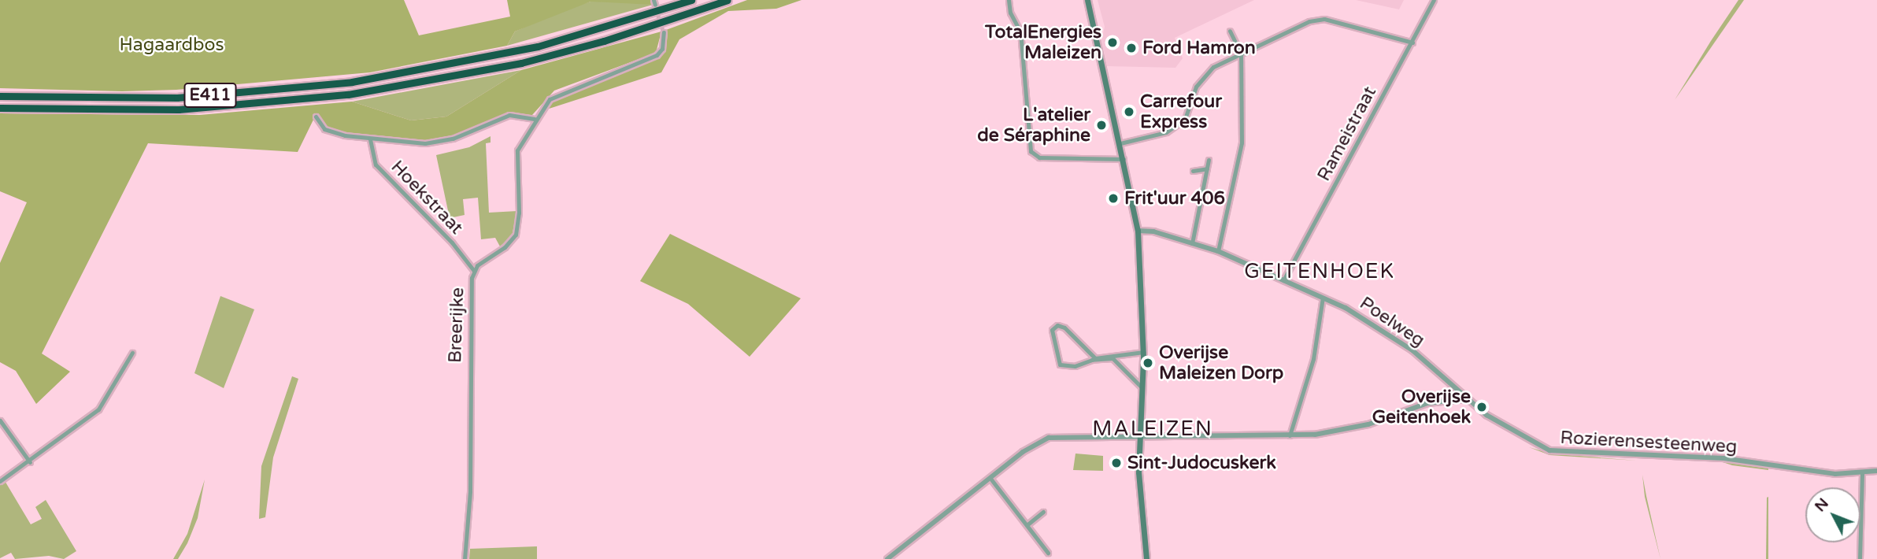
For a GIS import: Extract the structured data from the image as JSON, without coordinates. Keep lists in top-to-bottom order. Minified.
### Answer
{"streets":{"highway":["E411"],"street":["Rameistraat","Hoekstraat","Poelweg","Breerijke","Rozierensesteenweg"]},"crossings":[["Rameistraat","Poelweg"],["Hoekstraat","Breerijke"],["Poelweg","Rozierensesteenweg"]],"districts":["GEITENHOEK","MALEIZEN"],"parks":["Hagaardbos"],"places":["TotalEnergies Maleizen","Ford Hamron","Carrefour Express","L'atelier de Séraphine","Frit'uur 406","Overijse Maleizen Dorp","Overijse Geitenhoek","Sint-Judocuskerk"],"north":"top left"}
